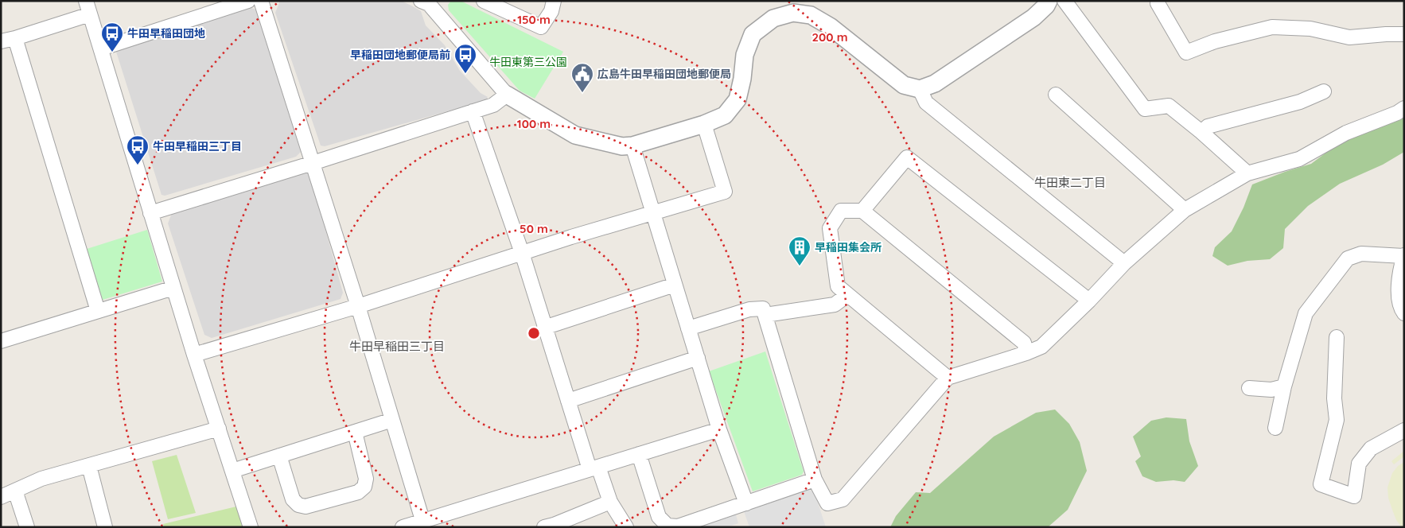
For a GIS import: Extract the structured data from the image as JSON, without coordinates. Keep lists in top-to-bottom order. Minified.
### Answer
{"districts":["牛田東二丁目","牛田早稲田三丁目"],"parks":["牛田東第三公園"],"places":{"bus stop":["牛田早稲田団地","早稲田団地郵便局前","牛田早稲田三丁目"],"public building":["広島牛田早稲田団地郵便局"],"building":["早稲田集会所"]},"rings":["150 m","200 m","100 m","50 m"]}
